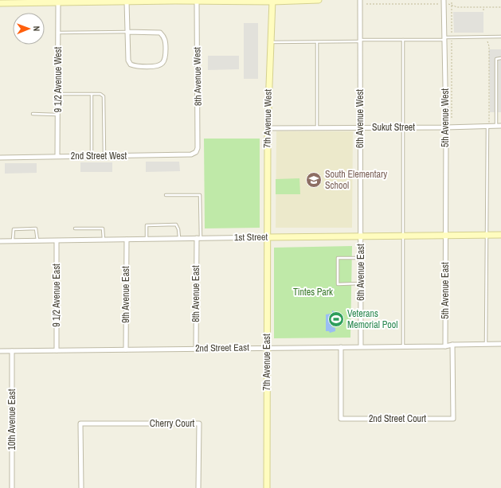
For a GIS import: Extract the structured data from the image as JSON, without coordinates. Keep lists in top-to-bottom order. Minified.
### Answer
{"streets":{"street":["8th Avenue West","9 1/2 Avenue West","5th Avenue West","7th Avenue West","6th Avenue West","Sukut Street","2nd Street West","1st Street","6th Avenue East","5th Avenue East","8th Avenue East","9th Avenue East","9 1/2 Avenue East","2nd Street East","7th Avenue East","2nd Street Court","10th Avenue East","Cherry Court"]},"crossings":[["8th Avenue West","2nd Street West"],["9 1/2 Avenue West","2nd Street West"],["5th Avenue West","Sukut Street"],["5th Avenue West","1st Street"],["5th Avenue West","5th Avenue East"],["7th Avenue West","Sukut Street"],["7th Avenue West","1st Street"],["7th Avenue West","7th Avenue East"],["6th Avenue West","Sukut Street"],["6th Avenue West","1st Street"],["6th Avenue West","6th Avenue East"],["1st Street","6th Avenue East"],["1st Street","5th Avenue East"],["1st Street","8th Avenue East"],["1st Street","9th Avenue East"],["1st Street","9 1/2 Avenue East"],["1st Street","7th Avenue East"],["6th Avenue East","2nd Street East"],["5th Avenue East","2nd Street East"],["8th Avenue East","2nd Street East"],["9th Avenue East","2nd Street East"],["9 1/2 Avenue East","2nd Street East"],["2nd Street East","7th Avenue East"],["2nd Street East","2nd Street Court"],["2nd Street East","10th Avenue East"]],"parks":["Tintes Park"],"places":{"school or university":["South Elementary School"],"sports":["Veterans Memorial Pool"]},"north":"right"}
